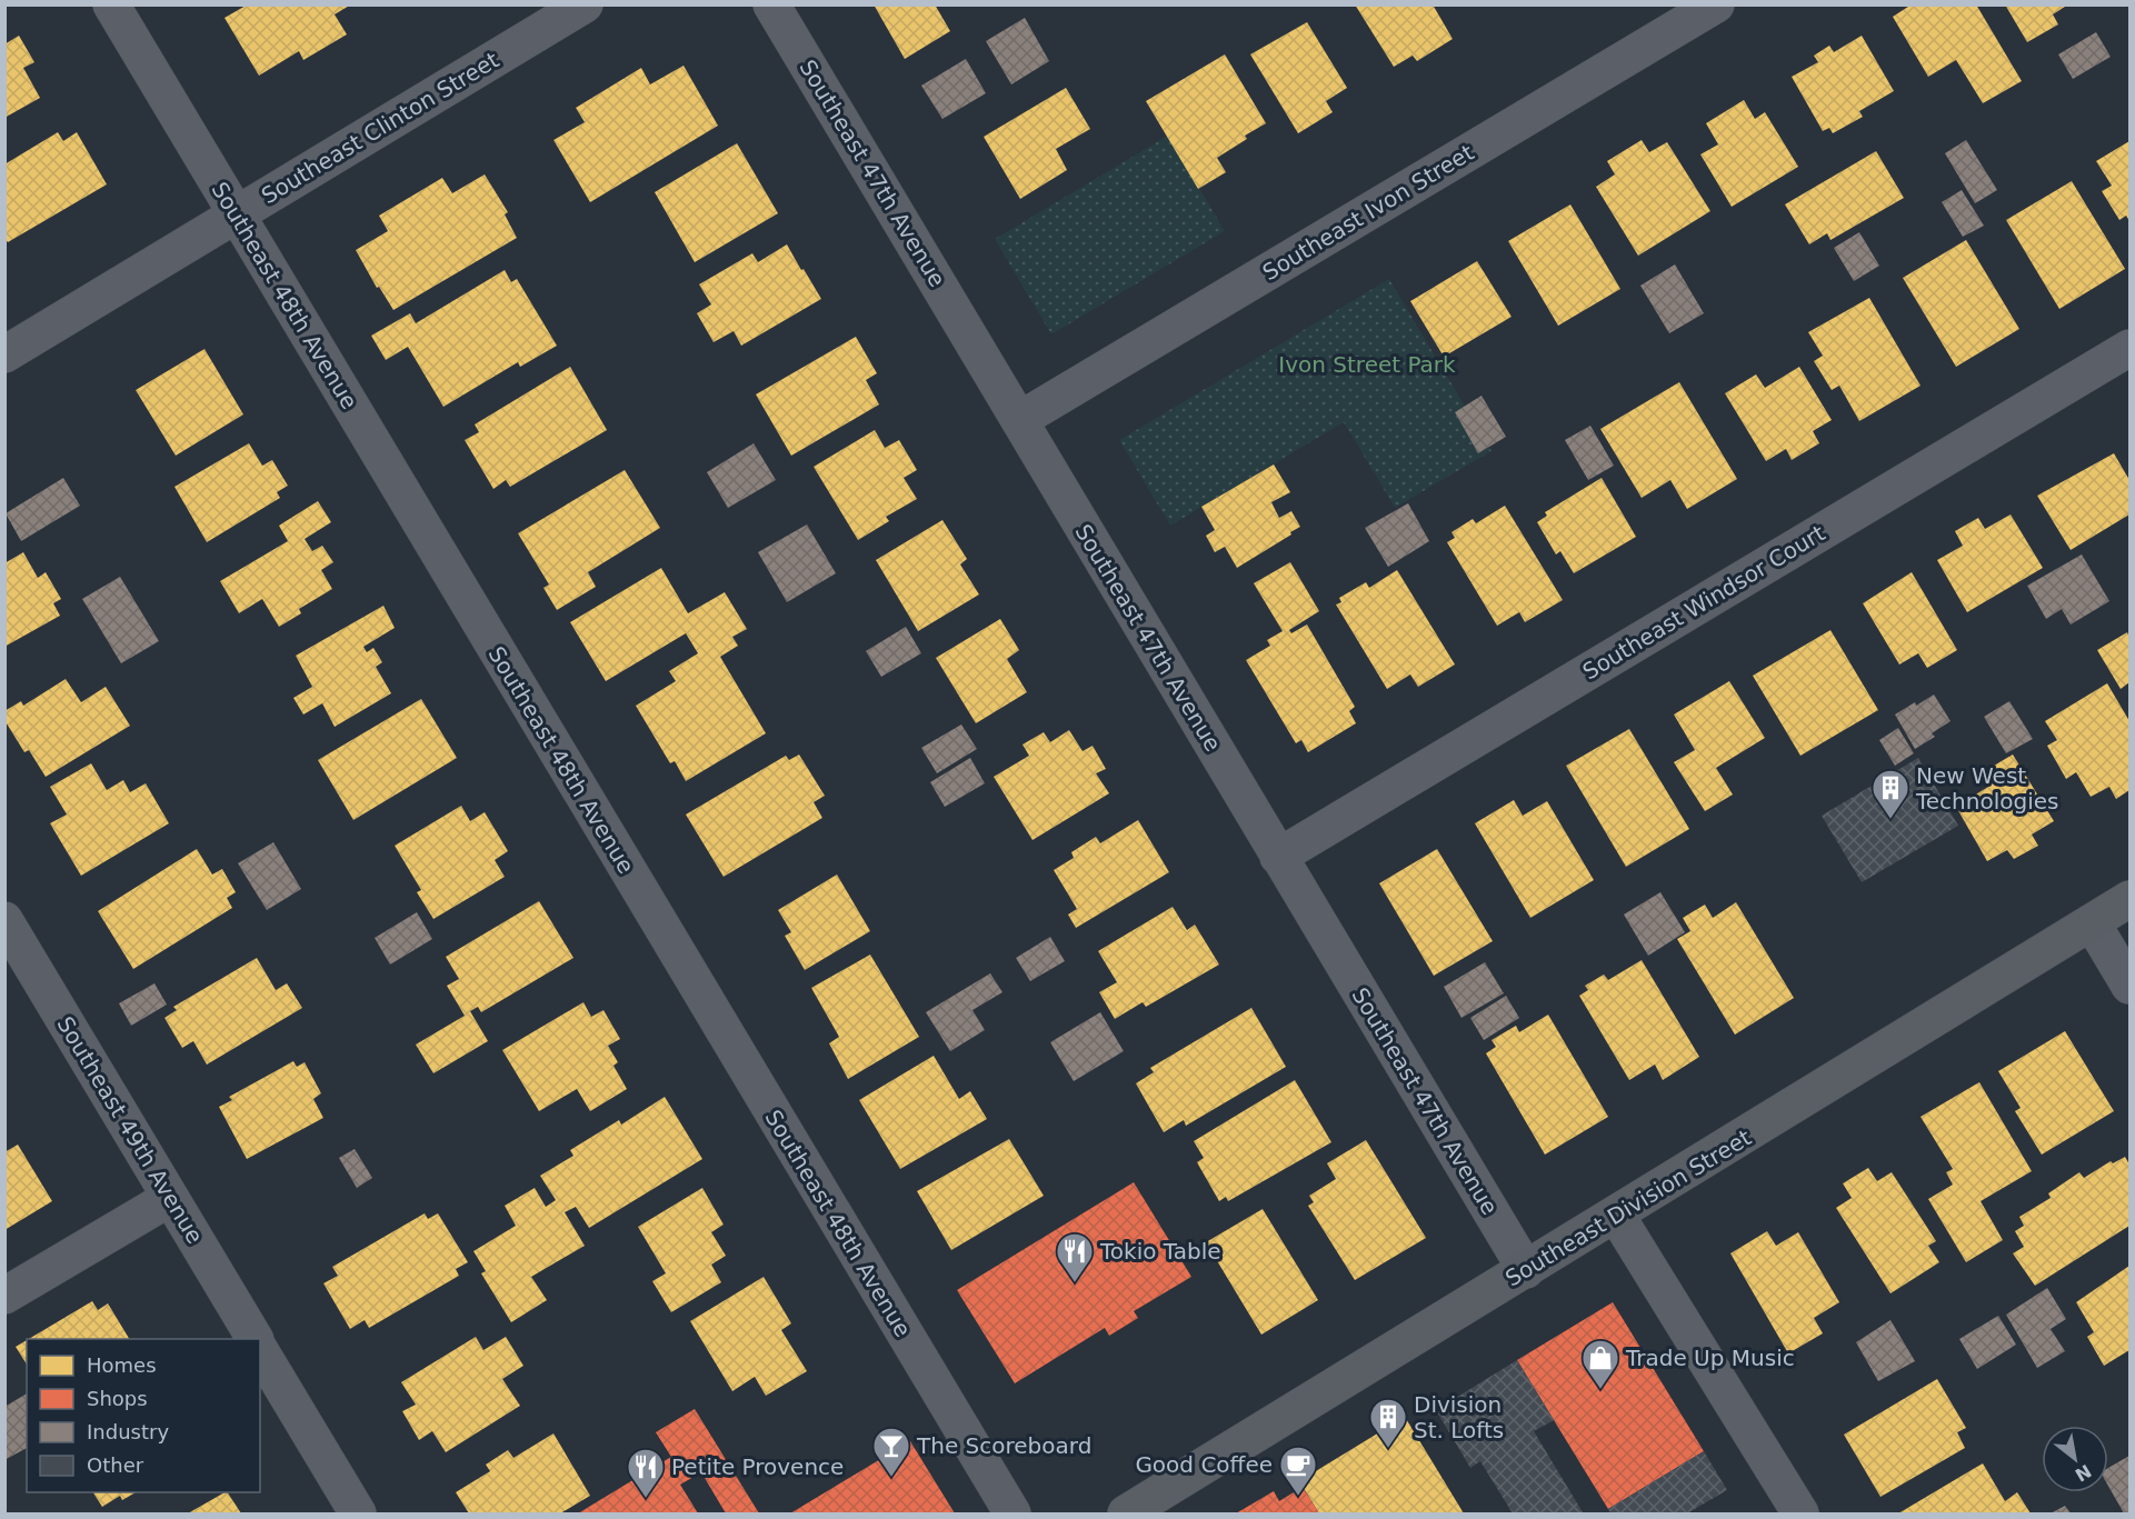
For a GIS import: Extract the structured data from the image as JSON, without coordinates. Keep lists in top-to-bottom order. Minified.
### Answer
{"streets":{"main road":["Southeast Division Street"],"street":["Southeast Clinton Street","Southeast 47th Avenue","Southeast Ivon Street","Southeast 48th Avenue","Southeast Windsor Court","Southeast 49th Avenue"]},"crossings":[["Southeast Clinton Street","Southeast 48th Avenue"],["Southeast 47th Avenue","Southeast Ivon Street"],["Southeast 47th Avenue","Southeast Windsor Court"],["Southeast 47th Avenue","Southeast Division Street"]],"parks":["Ivon Street Park"],"places":{"building":["New West Technologies","Division St. Lofts"],"restaurant":["Tokio Table","Petite Provence"],"shop":["Trade Up Music"],"bar":["The Scoreboard"],"cafe":["Good Coffee"]},"legend":["Homes","Shops","Industry","Other"],"north":"bottom right"}
